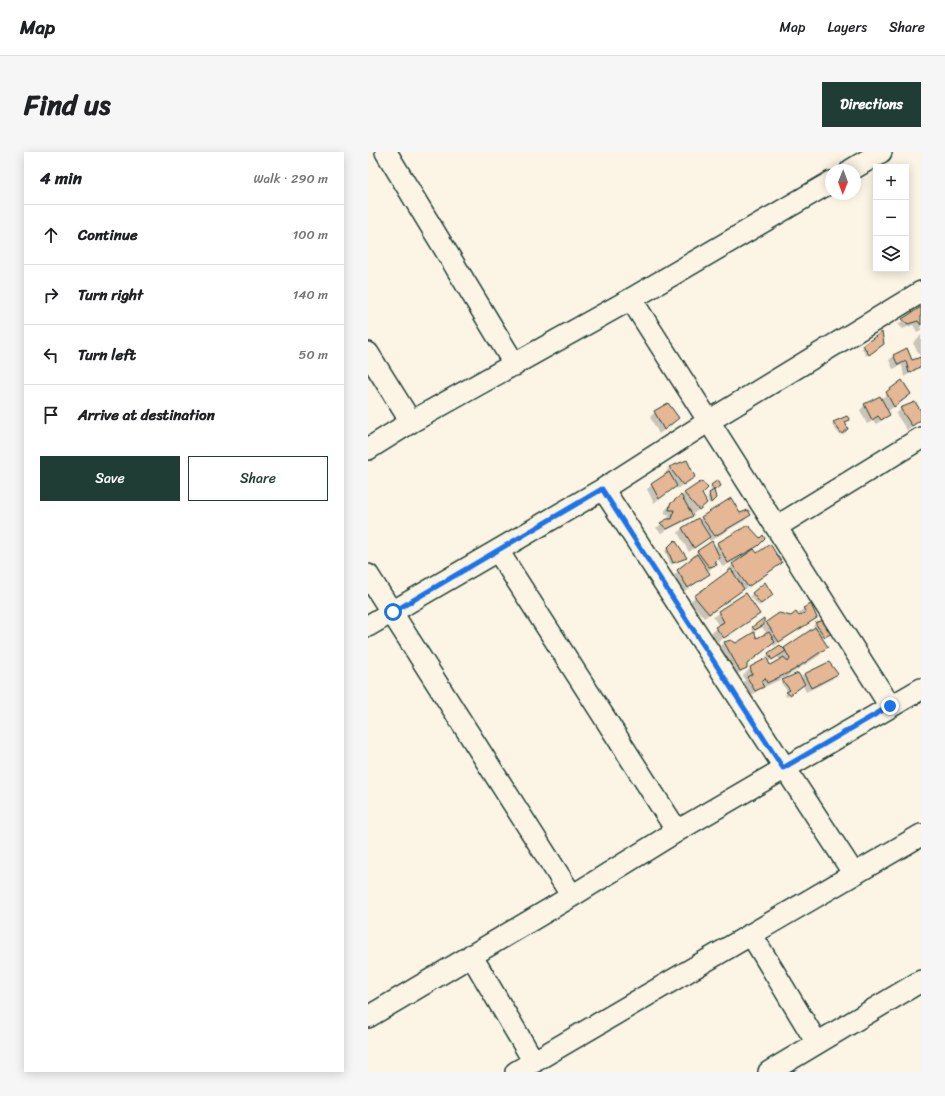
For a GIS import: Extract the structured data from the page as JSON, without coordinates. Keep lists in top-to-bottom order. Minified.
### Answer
{"north":"bottom","page":{"header":"Map","nav":["Map","Layers","Share"],"title":"Find us","buttons":["Directions",["Save","Share"]],"heading":["4 min","Walk · 290 m"],"map_buttons":["+","−"],"list":[["Continue","100 m"],["Turn right","140 m"],["Turn left","50 m"],"Arrive at destination"]}}
